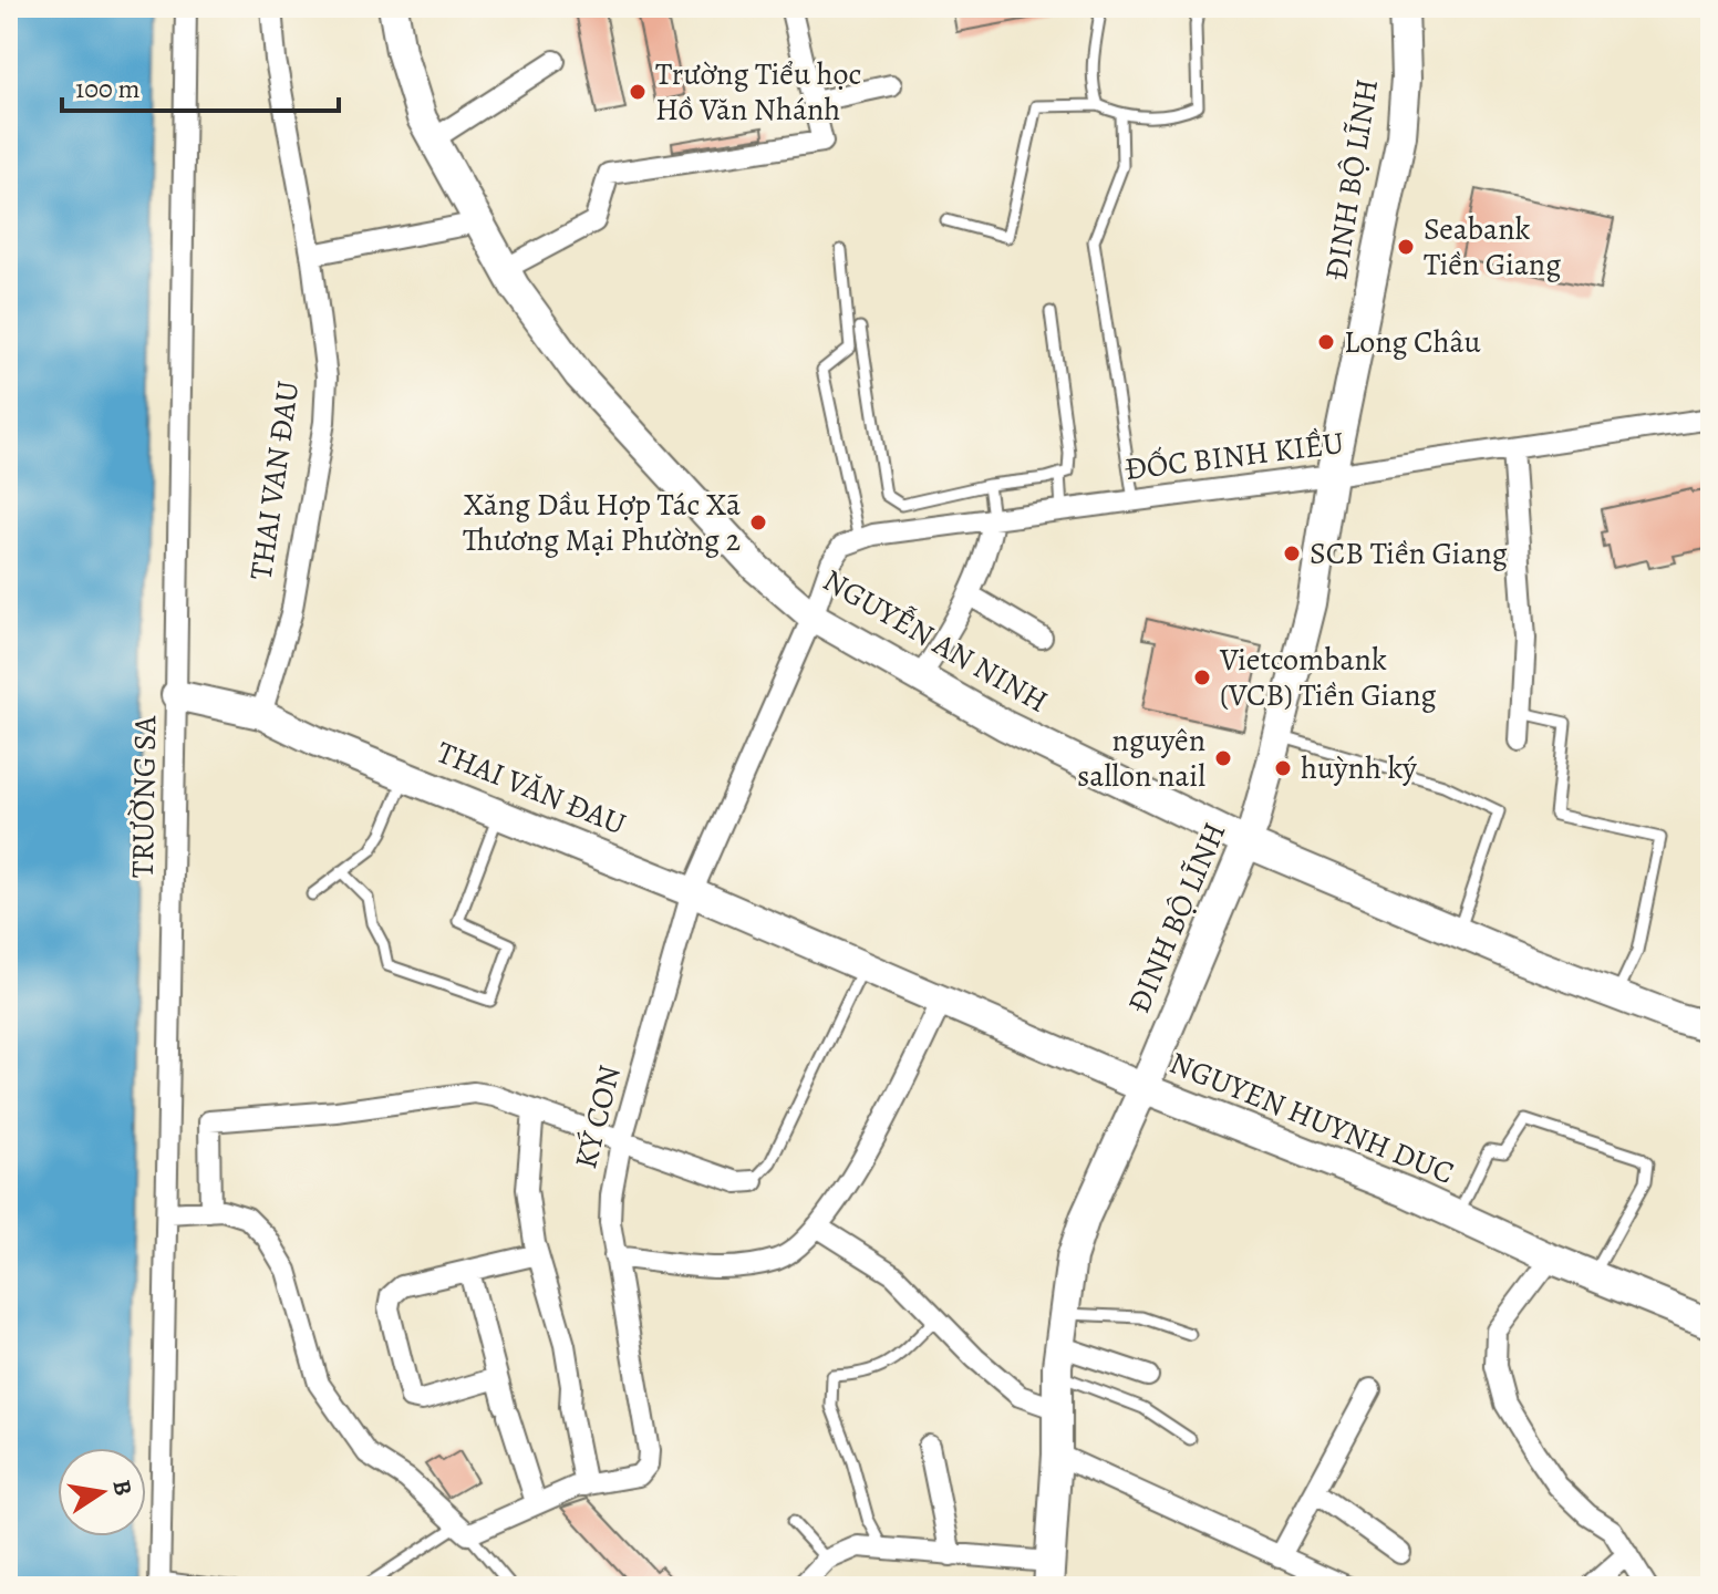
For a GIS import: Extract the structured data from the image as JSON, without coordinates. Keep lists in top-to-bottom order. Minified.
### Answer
{"streets":{"street":["ĐINH BỘ LĨNH","ĐỐC BINH KIỀU","THAI VAN ĐAU","NGUYỄN AN NINH","THAI VĂN ĐAU","TRƯỜNG SA","KÝ CON","NGUYEN HUYNH DUC"]},"crossings":[["ĐINH BỘ LĨNH","ĐỐC BINH KIỀU"],["ĐINH BỘ LĨNH","NGUYỄN AN NINH"],["ĐINH BỘ LĨNH","NGUYEN HUYNH DUC"],["THAI VAN ĐAU","THAI VĂN ĐAU"],["NGUYỄN AN NINH","KÝ CON"],["THAI VĂN ĐAU","TRƯỜNG SA"],["THAI VĂN ĐAU","KÝ CON"],["THAI VĂN ĐAU","NGUYEN HUYNH DUC"],["KÝ CON","NGUYEN HUYNH DUC"]],"places":["Trường Tiểu học Hồ Văn Nhánh","Seabank Tiền Giang","Long Châu","Xăng Dầu Hợp Tác Xã Thương Mại Phường 2","SCB Tiền Giang","Vietcombank (VCB) Tiền Giang","nguyên sallon nail","huỳnh ký"],"scale_bar":"100 m","north":"right"}
